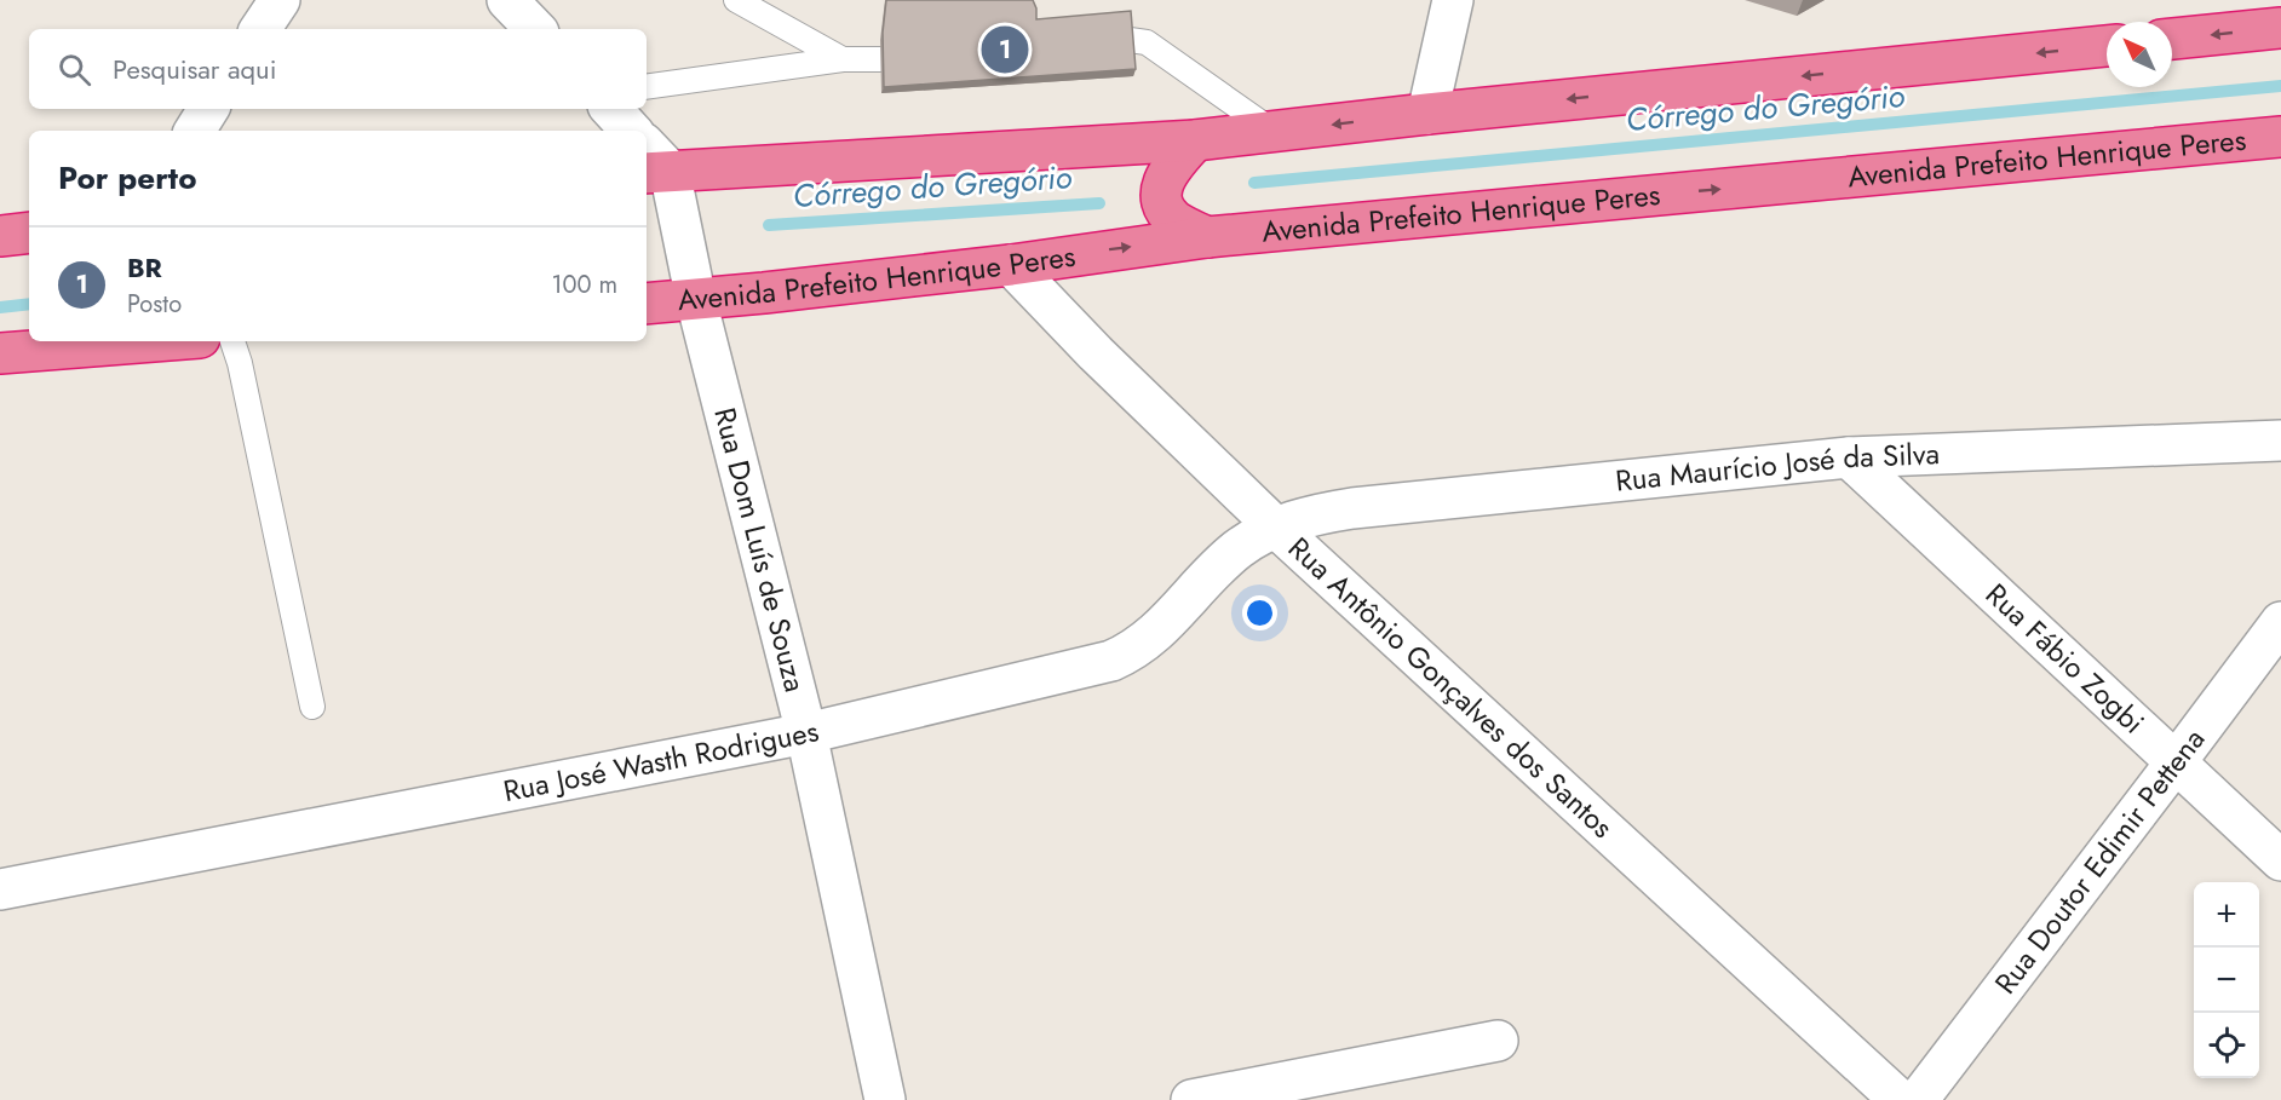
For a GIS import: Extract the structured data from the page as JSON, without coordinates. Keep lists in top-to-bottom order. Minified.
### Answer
{"streets":{"highway":["Avenida Prefeito Henrique Peres"],"street":["Rua Maurício José da Silva","Rua Dom Luís de Souza","Rua Fábio Zogbi","Rua Antônio Gonçalves dos Santos","Rua José Wasth Rodrigues","Rua Doutor Edimir Pettena"]},"crossings":[["Avenida Prefeito Henrique Peres","Rua Dom Luís de Souza"],["Avenida Prefeito Henrique Peres","Rua Antônio Gonçalves dos Santos"],["Rua Maurício José da Silva","Rua Fábio Zogbi"],["Rua Maurício José da Silva","Rua Antônio Gonçalves dos Santos"],["Rua Maurício José da Silva","Rua José Wasth Rodrigues"],["Rua Dom Luís de Souza","Rua José Wasth Rodrigues"],["Rua Fábio Zogbi","Rua Doutor Edimir Pettena"],["Rua Antônio Gonçalves dos Santos","Rua José Wasth Rodrigues"]],"water":["Córrego do Gregório"],"north":"top left","page":{"pins":"1","search":"Pesquisar aqui","heading":"Por perto","list":[{"mark":"1","name":"BR","note":"Posto","value":"100 m"}],"map_buttons":["+","−"]}}
